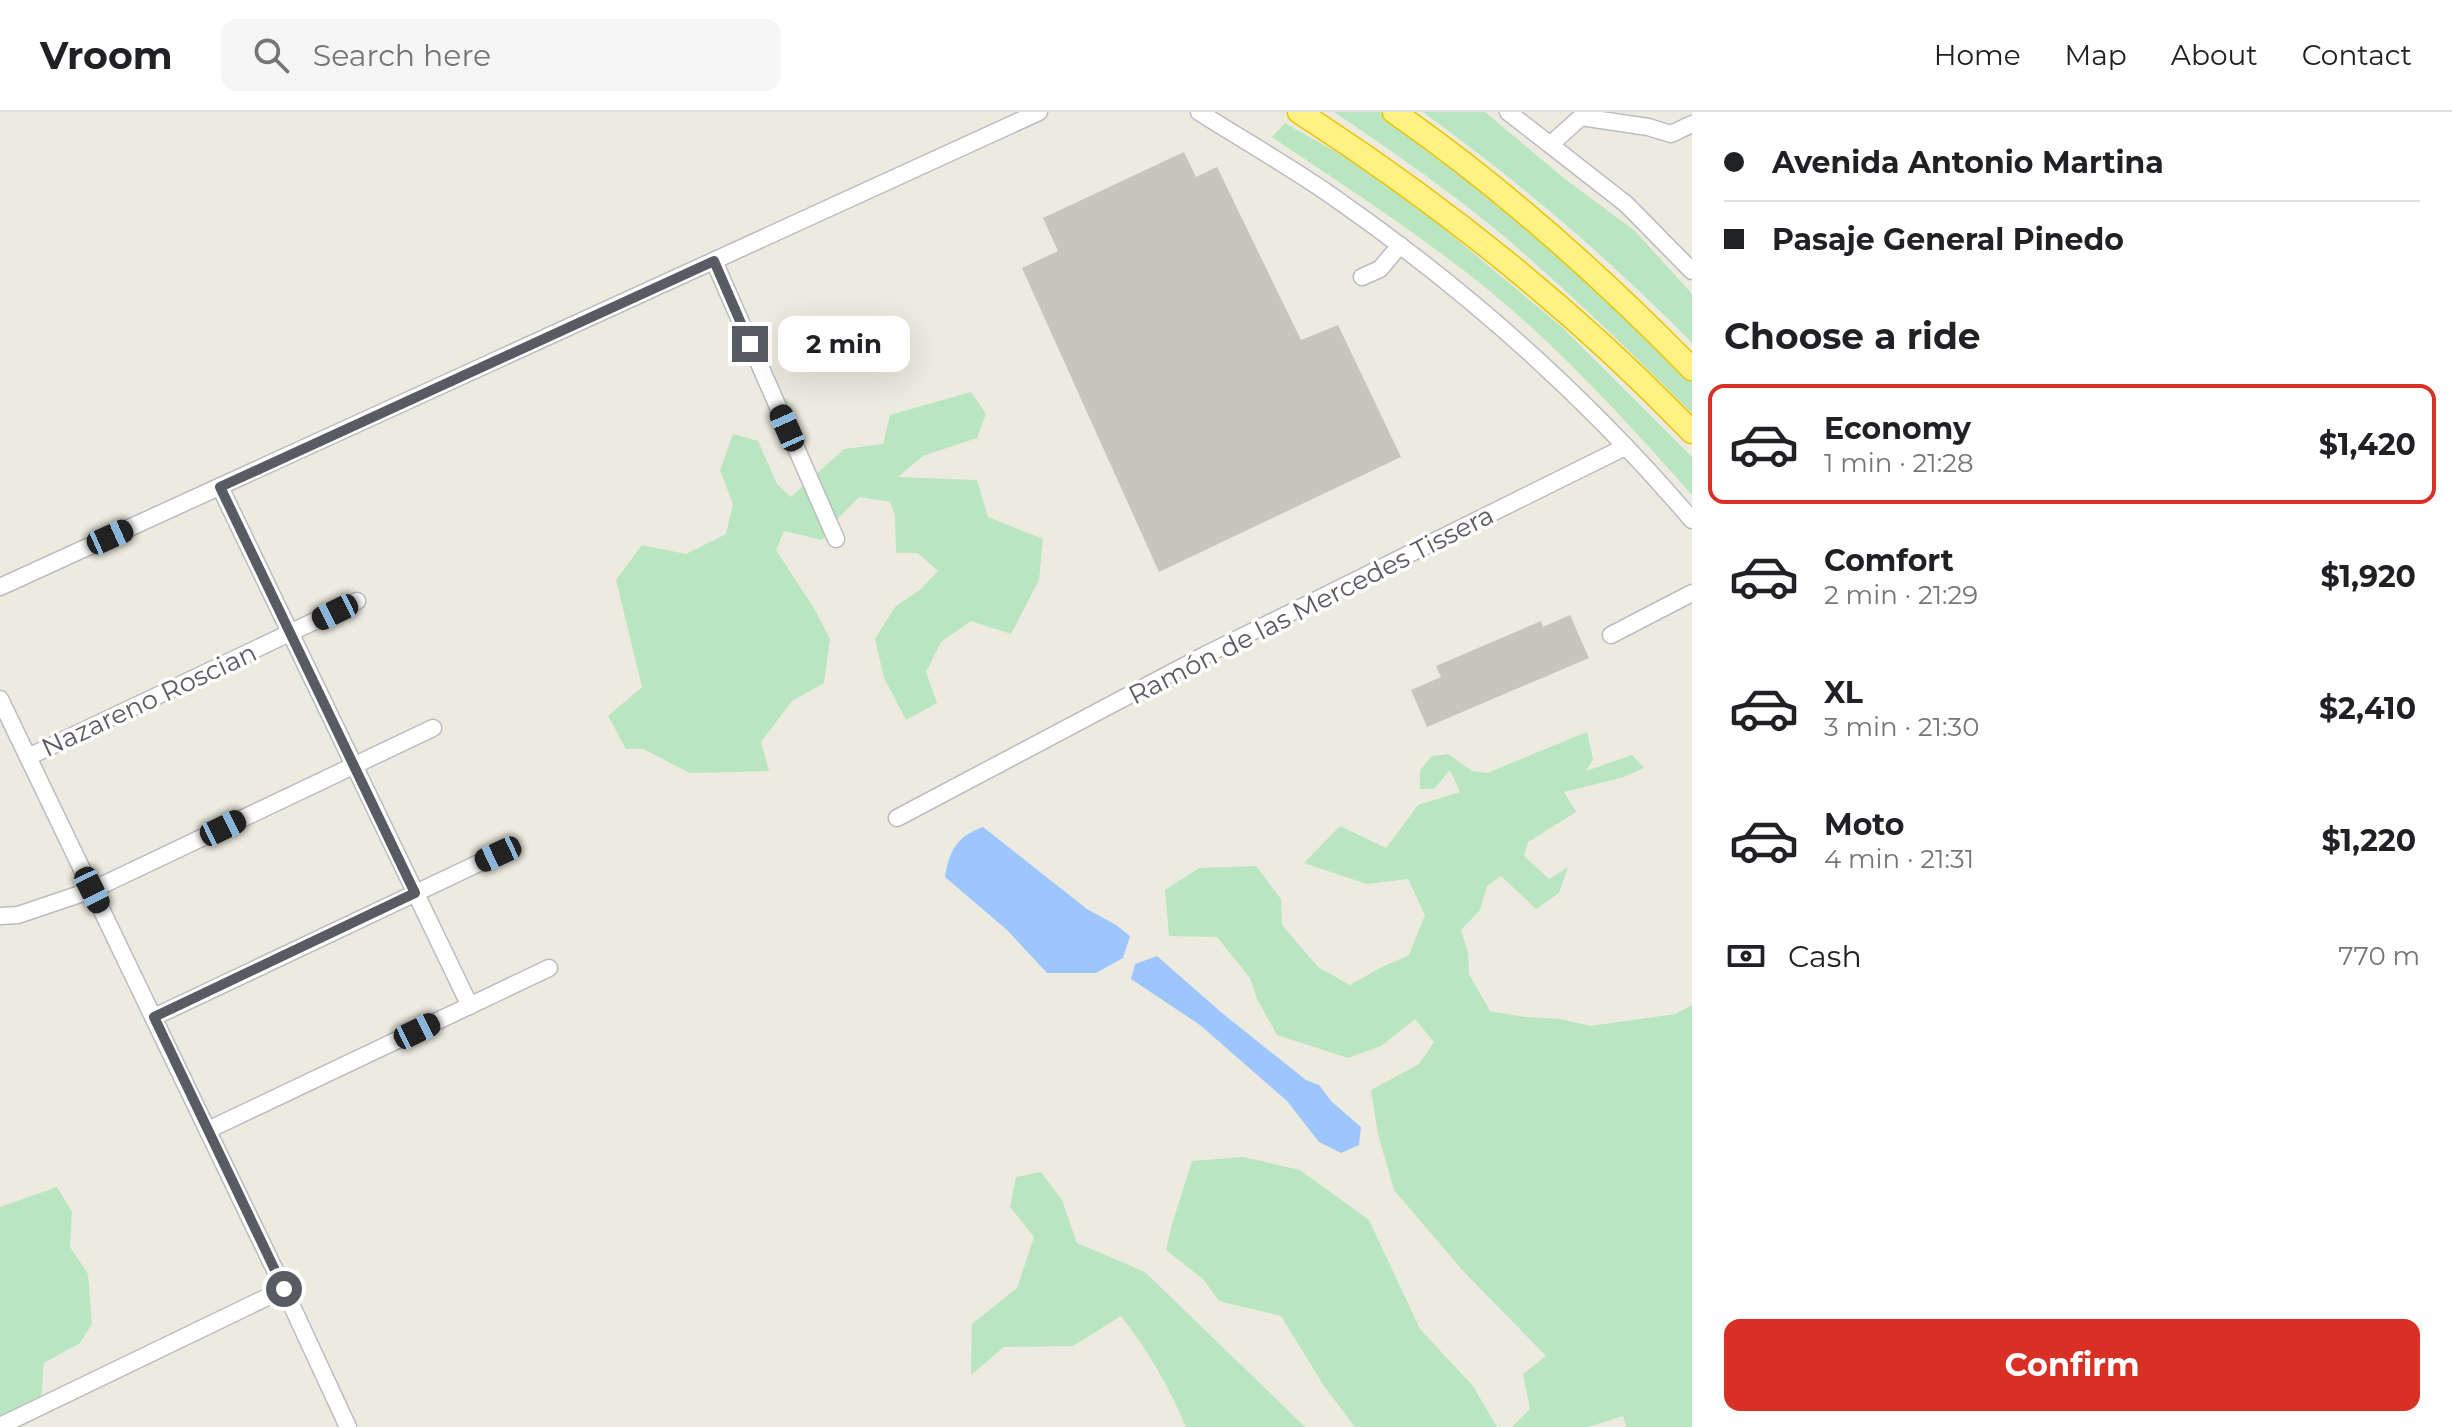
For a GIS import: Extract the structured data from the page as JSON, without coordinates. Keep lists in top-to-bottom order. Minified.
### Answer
{"streets":{"street":["Ramón de las Mercedes Tissera","Nazareno Roscian"]},"page":{"header":"Vroom","search":"Search here","nav":["Home","Map","About","Contact"],"banner":["Avenida Antonio Martina","Pasaje General Pinedo"],"heading":"Choose a ride","bubble":"2 min","list":[{"name":"Economy","note":"1 min · 21:28","value":"$1,420"},{"name":"Comfort","note":"2 min · 21:29","value":"$1,920"},{"name":"XL","note":"3 min · 21:30","value":"$2,410"},{"name":"Moto","note":"4 min · 21:31","value":"$1,220"}],"pay":["Cash","770 m"],"buttons":"Confirm"}}
